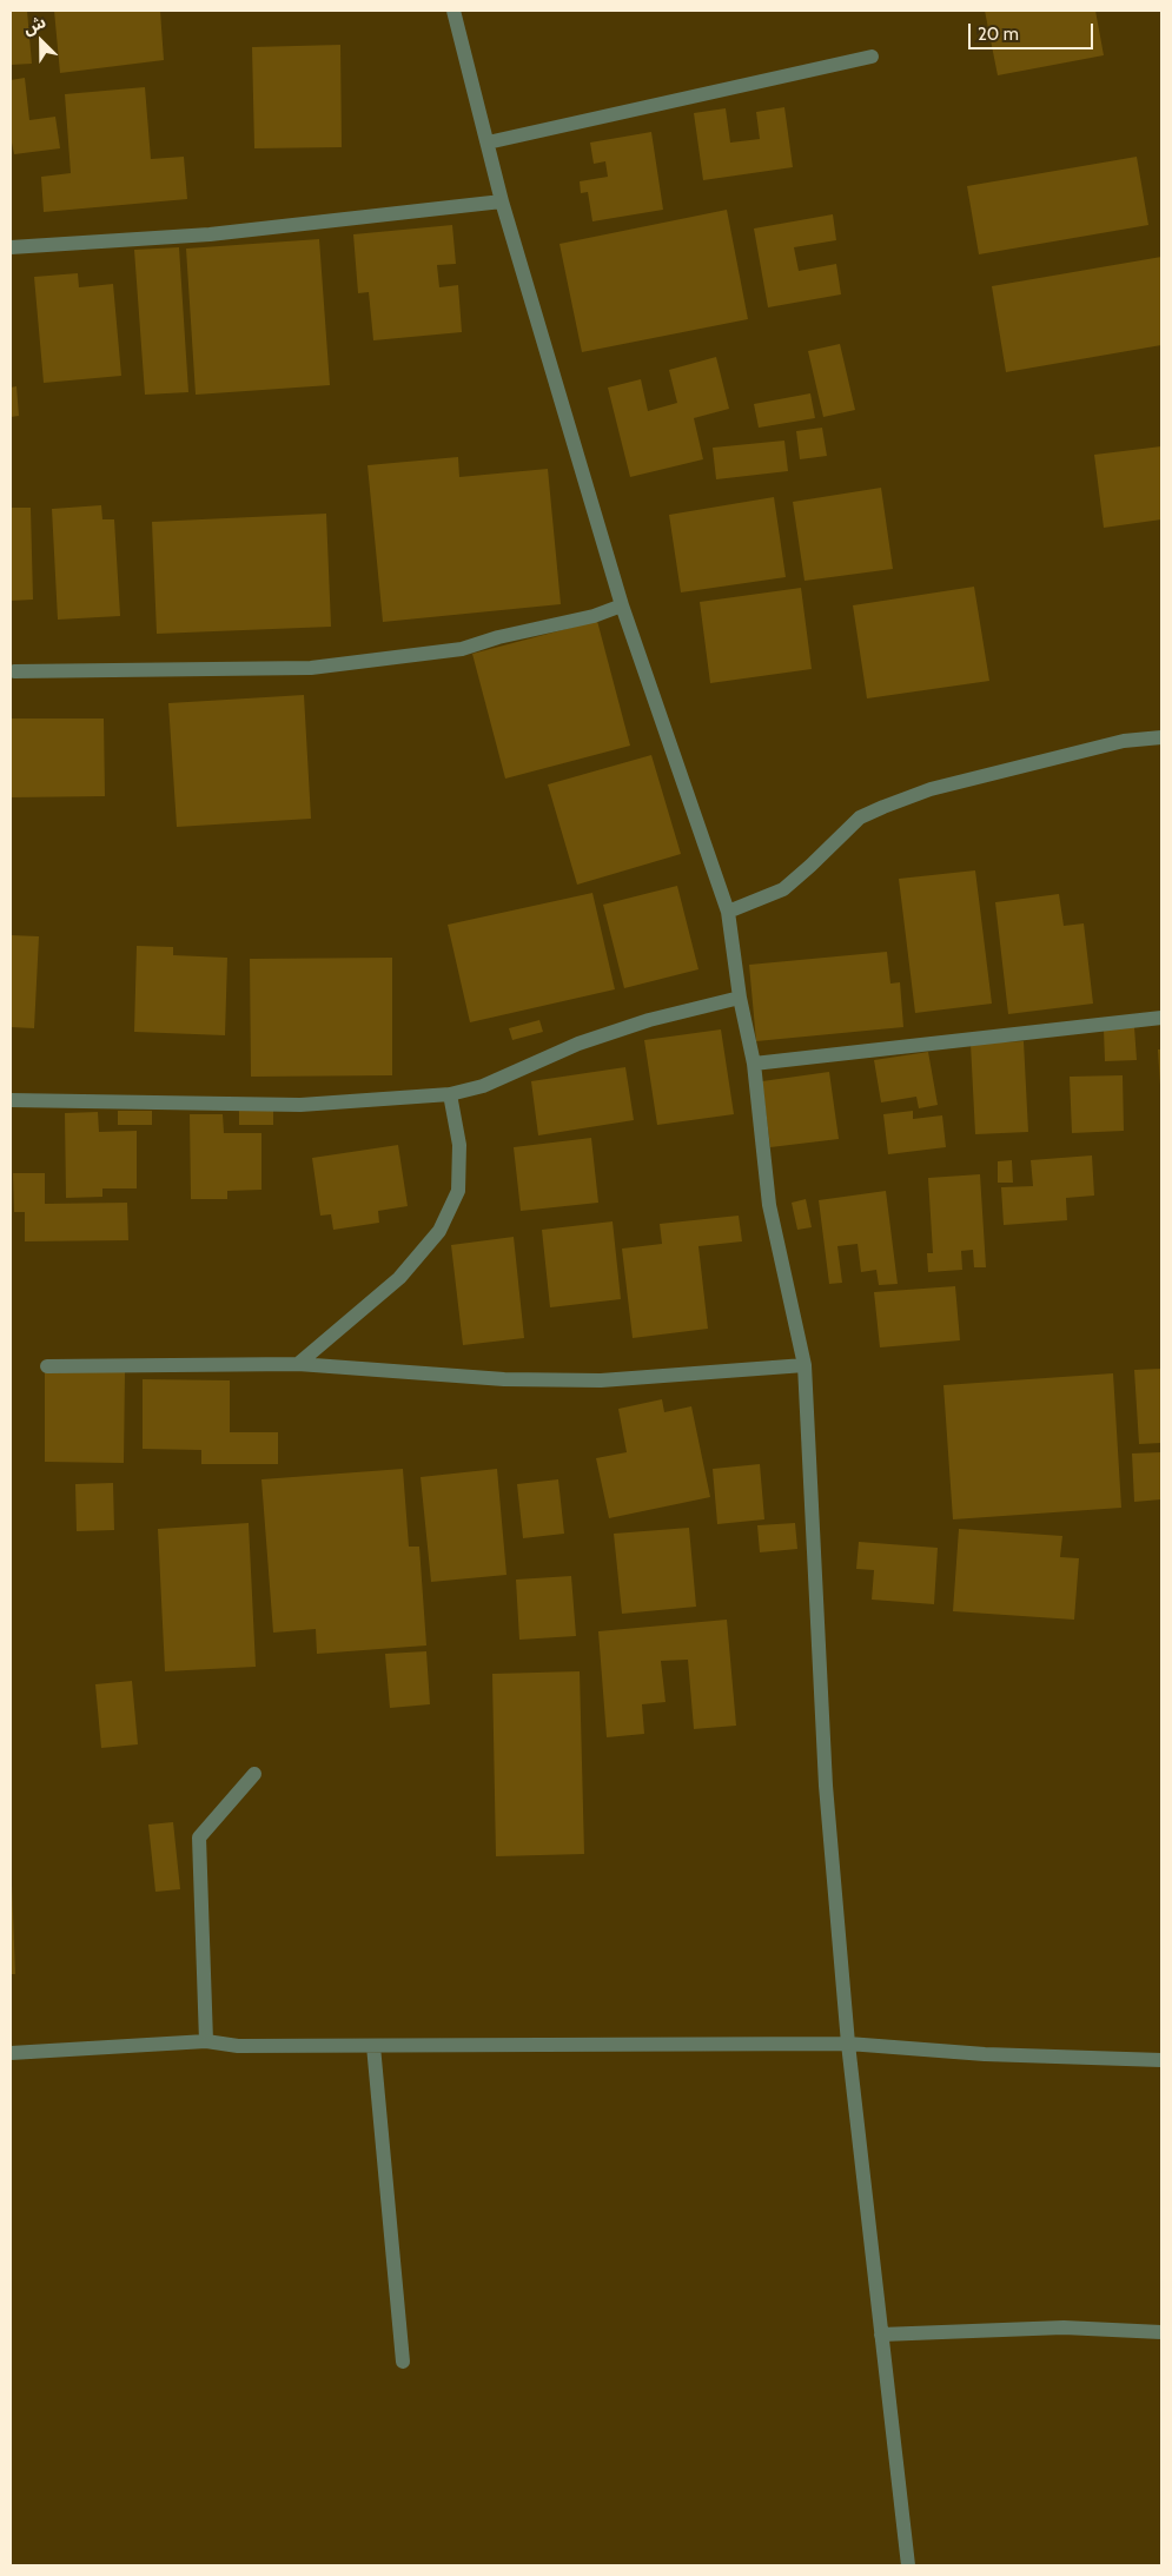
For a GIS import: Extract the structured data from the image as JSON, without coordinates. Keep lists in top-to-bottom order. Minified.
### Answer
{"scale_bar":"20 m","north":"top left"}
